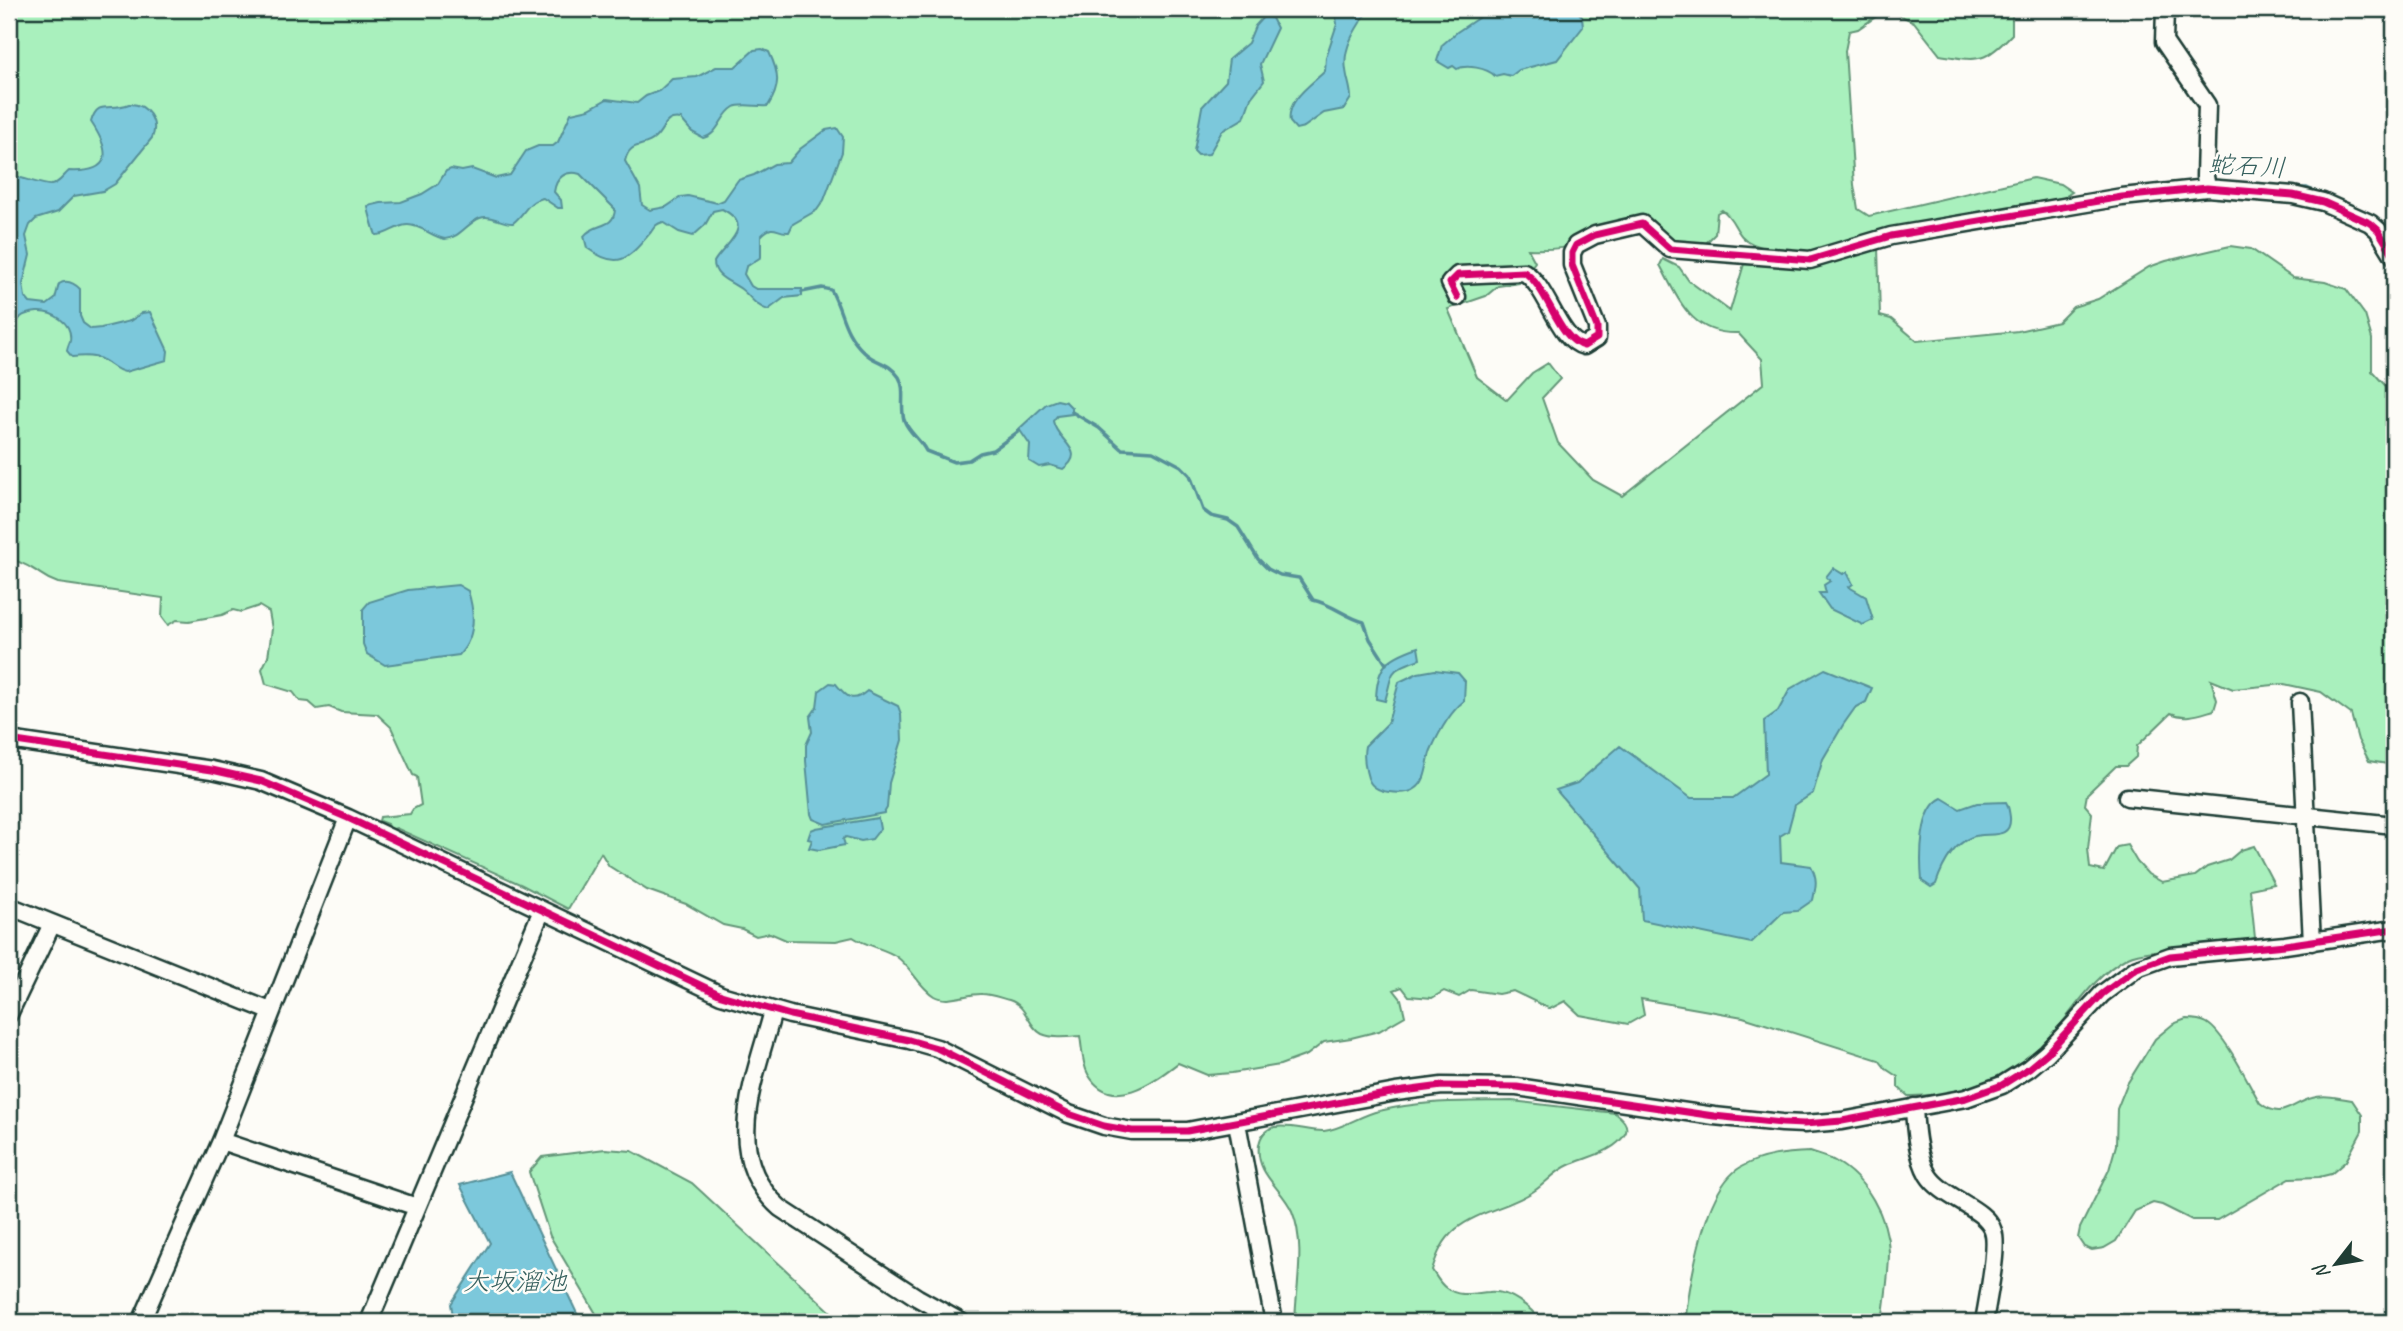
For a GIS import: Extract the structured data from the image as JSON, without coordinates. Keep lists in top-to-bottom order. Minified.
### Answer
{"water":["蛇石川","大坂溜池"],"north":"bottom left"}
